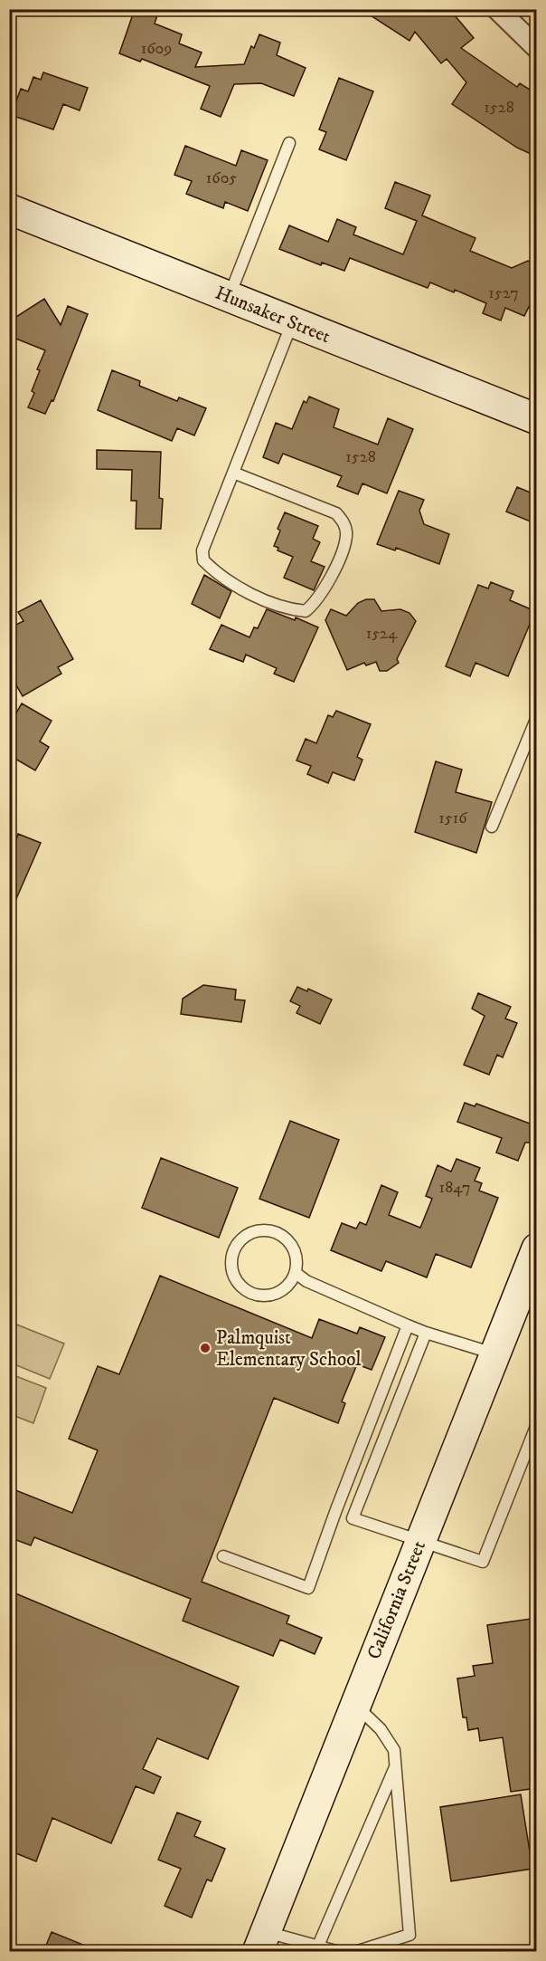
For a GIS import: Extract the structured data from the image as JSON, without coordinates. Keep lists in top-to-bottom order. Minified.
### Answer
{"streets":{"main road":["Hunsaker Street","California Street"]},"places":["Palmquist Elementary School"],"house_numbers":["1609","1528","1605","1527","1528","1524","1516","1847"]}
